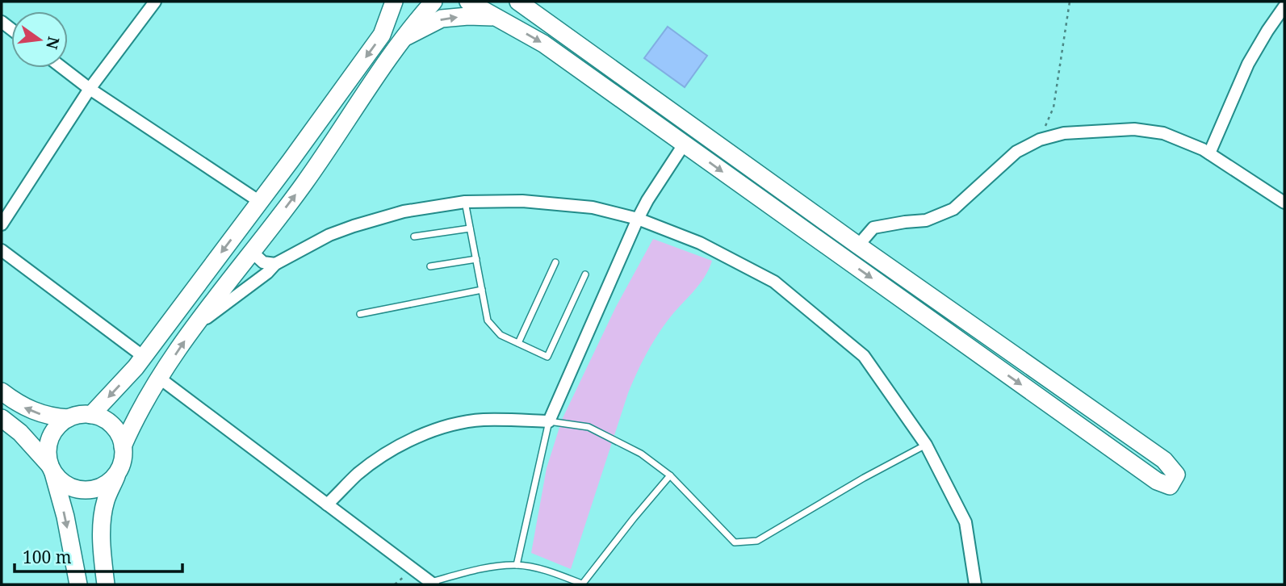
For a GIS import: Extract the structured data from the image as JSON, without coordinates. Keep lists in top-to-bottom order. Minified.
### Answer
{"scale_bar":"100 m","north":"right"}
